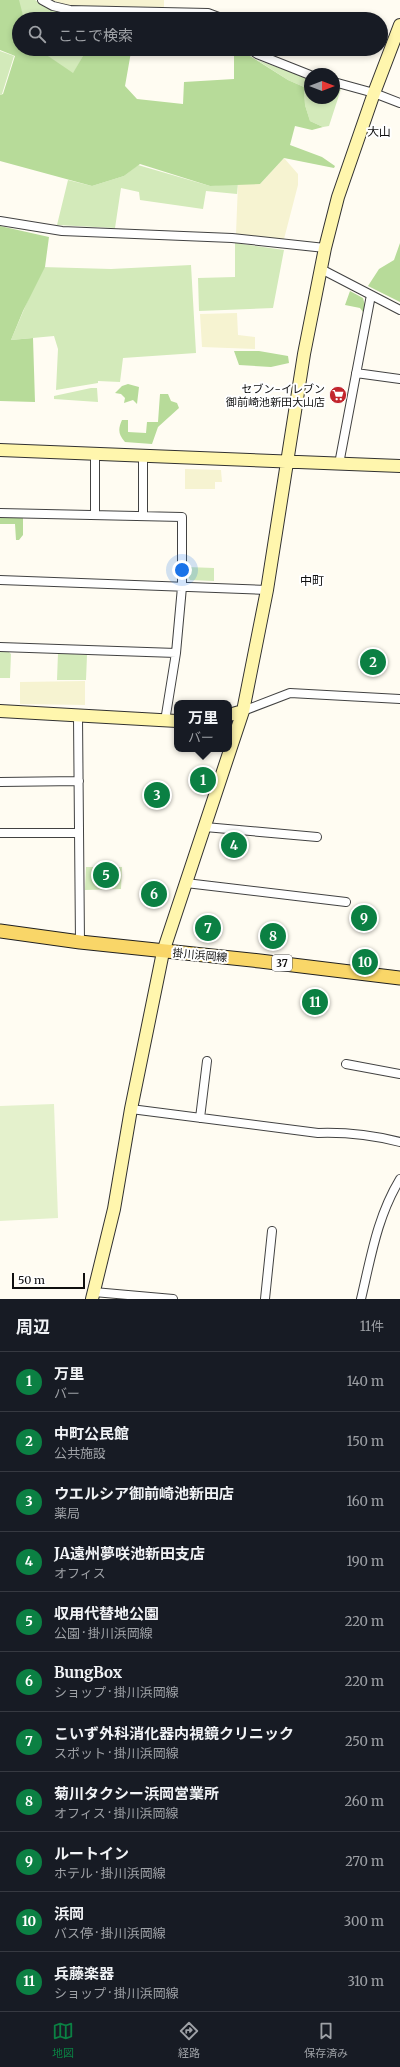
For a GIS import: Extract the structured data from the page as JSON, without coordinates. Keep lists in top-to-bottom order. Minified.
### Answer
{"streets":{"main road":["掛川浜岡線","37"]},"districts":["大山","中町"],"places":{"supermarket":["セブン‐イレブン 御前崎池新田大山店"]},"scale_bar":"50 m","north":"right","page":{"search":"ここで検索","pins":["2","1","3","4","5","6","9","7","8","10","11"],"popup":["万里","バー"],"scale":"50 m","heading":["周辺","11件"],"list":[{"mark":"1","name":"万里","note":"バー","value":"140 m"},{"mark":"2","name":"中町公民館","note":"公共施設","value":"150 m"},{"mark":"3","name":"ウエルシア御前崎池新田店","note":"薬局","value":"160 m"},{"mark":"4","name":"JA遠州夢咲池新田支店","note":"オフィス","value":"190 m"},{"mark":"5","name":"収用代替地公園","note":"公園 · 掛川浜岡線","value":"220 m"},{"mark":"6","name":"BungBox","note":"ショップ · 掛川浜岡線","value":"220 m"},{"mark":"7","name":"こいず外科消化器内視鏡クリニック","note":"スポット · 掛川浜岡線","value":"250 m"},{"mark":"8","name":"菊川タクシー浜岡営業所","note":"オフィス · 掛川浜岡線","value":"260 m"},{"mark":"9","name":"ルートイン","note":"ホテル · 掛川浜岡線","value":"270 m"},{"mark":"10","name":"浜岡","note":"バス停 · 掛川浜岡線","value":"300 m"},{"mark":"11","name":"兵藤楽器","note":"ショップ · 掛川浜岡線","value":"310 m"}],"nav":["地図","経路","保存済み"]}}
